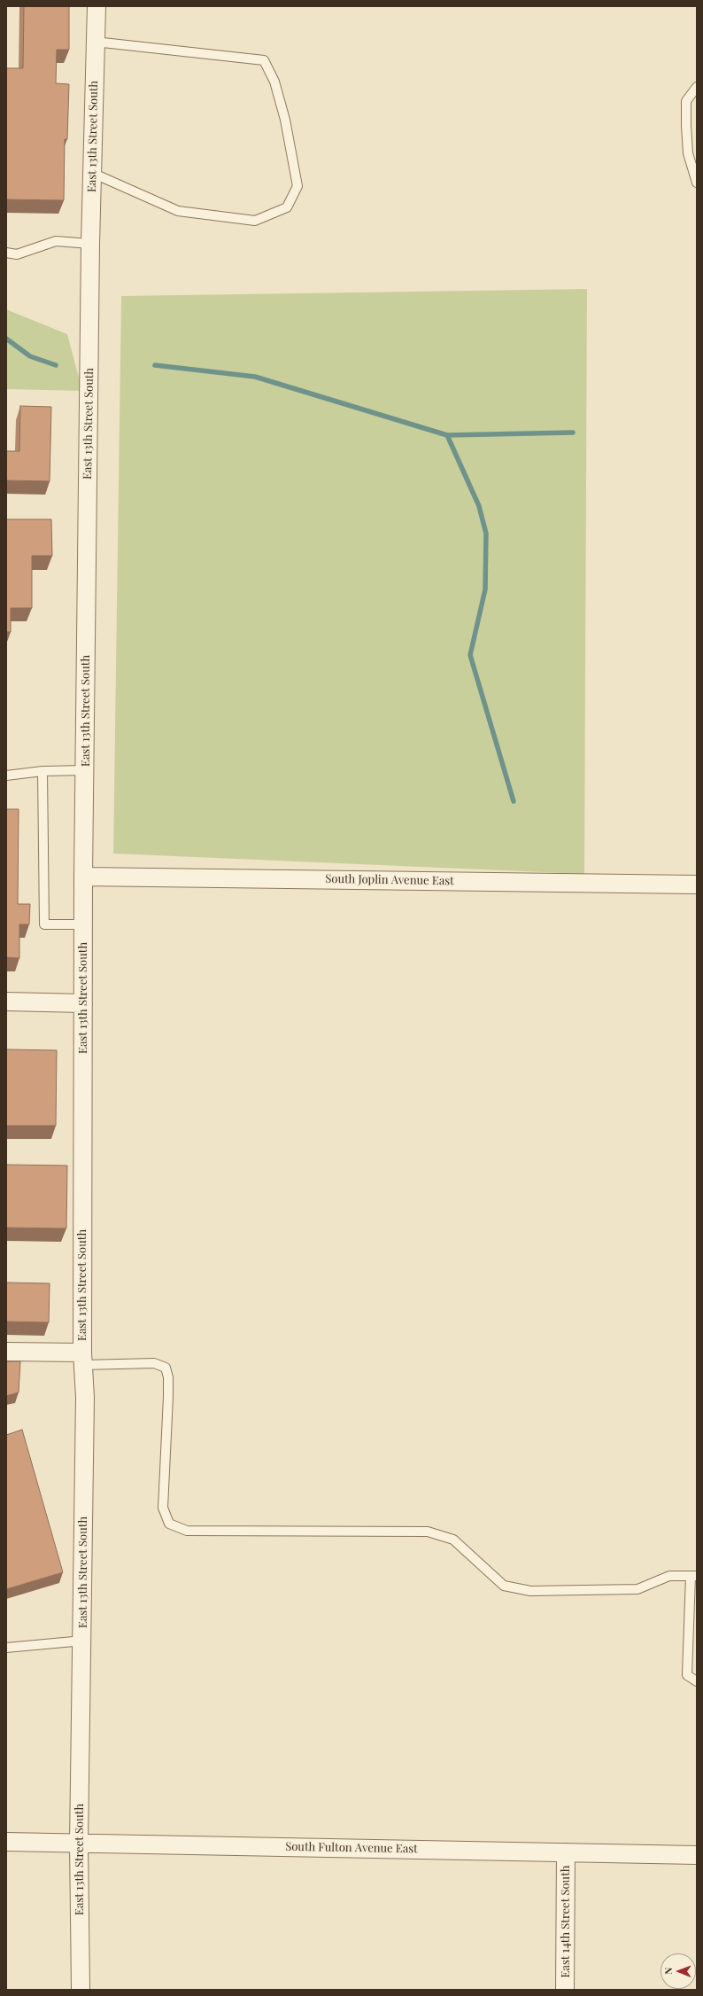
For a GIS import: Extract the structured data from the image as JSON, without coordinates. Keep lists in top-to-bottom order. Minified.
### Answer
{"streets":{"street":["East 13th Street South","South Joplin Avenue East","South Fulton Avenue East","East 14th Street South"]},"crossings":[["East 13th Street South","South Joplin Avenue East"],["East 13th Street South","South Fulton Avenue East"],["South Fulton Avenue East","East 14th Street South"]],"north":"left"}
